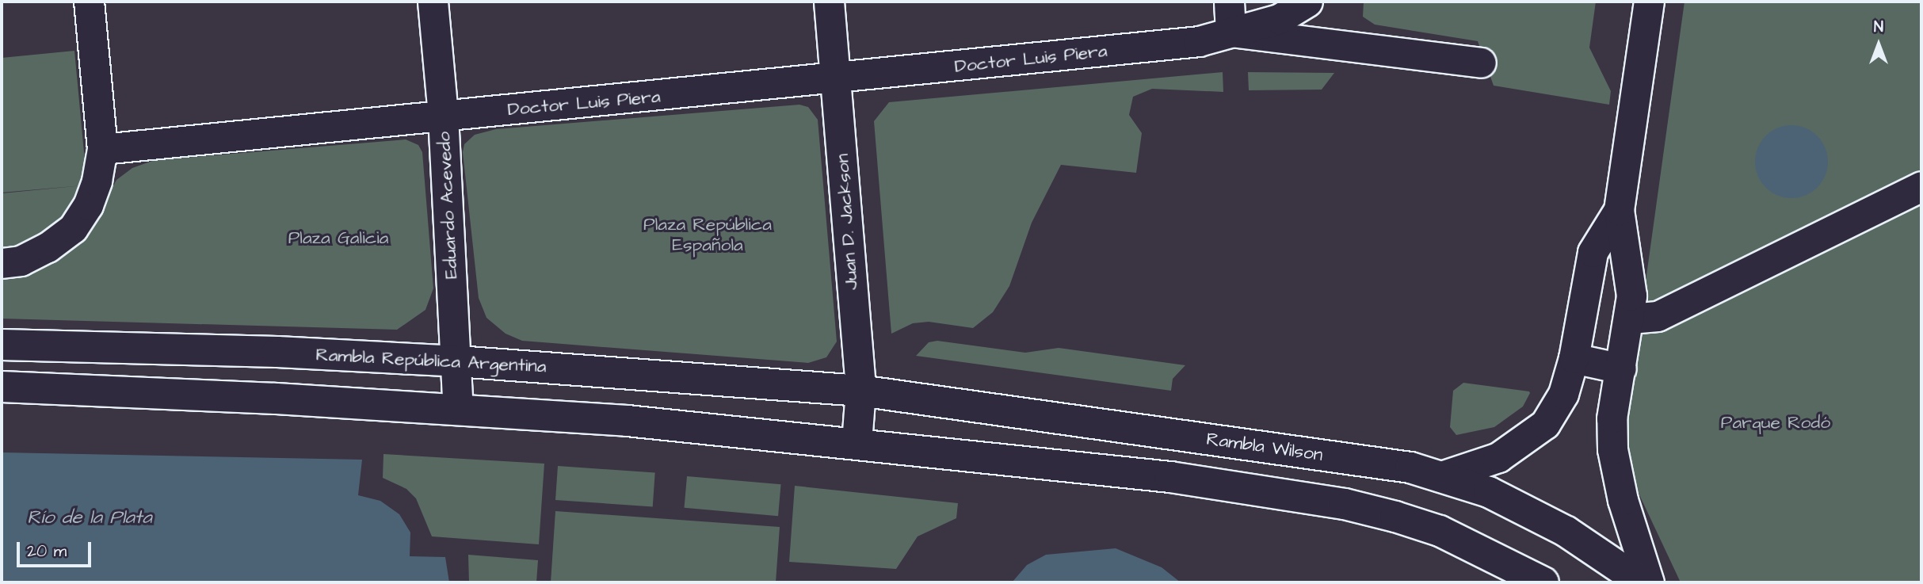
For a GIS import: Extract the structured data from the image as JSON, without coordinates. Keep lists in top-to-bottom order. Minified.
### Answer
{"streets":{"main road":["Rambla República Argentina","Rambla Wilson"],"street":["Doctor Luis Piera","Eduardo Acevedo","Juan D. Jackson"]},"crossings":[["Doctor Luis Piera","Eduardo Acevedo"],["Doctor Luis Piera","Juan D. Jackson"],["Eduardo Acevedo","Rambla República Argentina"],["Juan D. Jackson","Rambla República Argentina"],["Juan D. Jackson","Rambla Wilson"],["Rambla República Argentina","Rambla Wilson"]],"water":["Río de la Plata"],"parks":["Plaza República Española","Plaza Galicia","Parque Rodó"],"scale_bar":"20 m","north":"top"}
